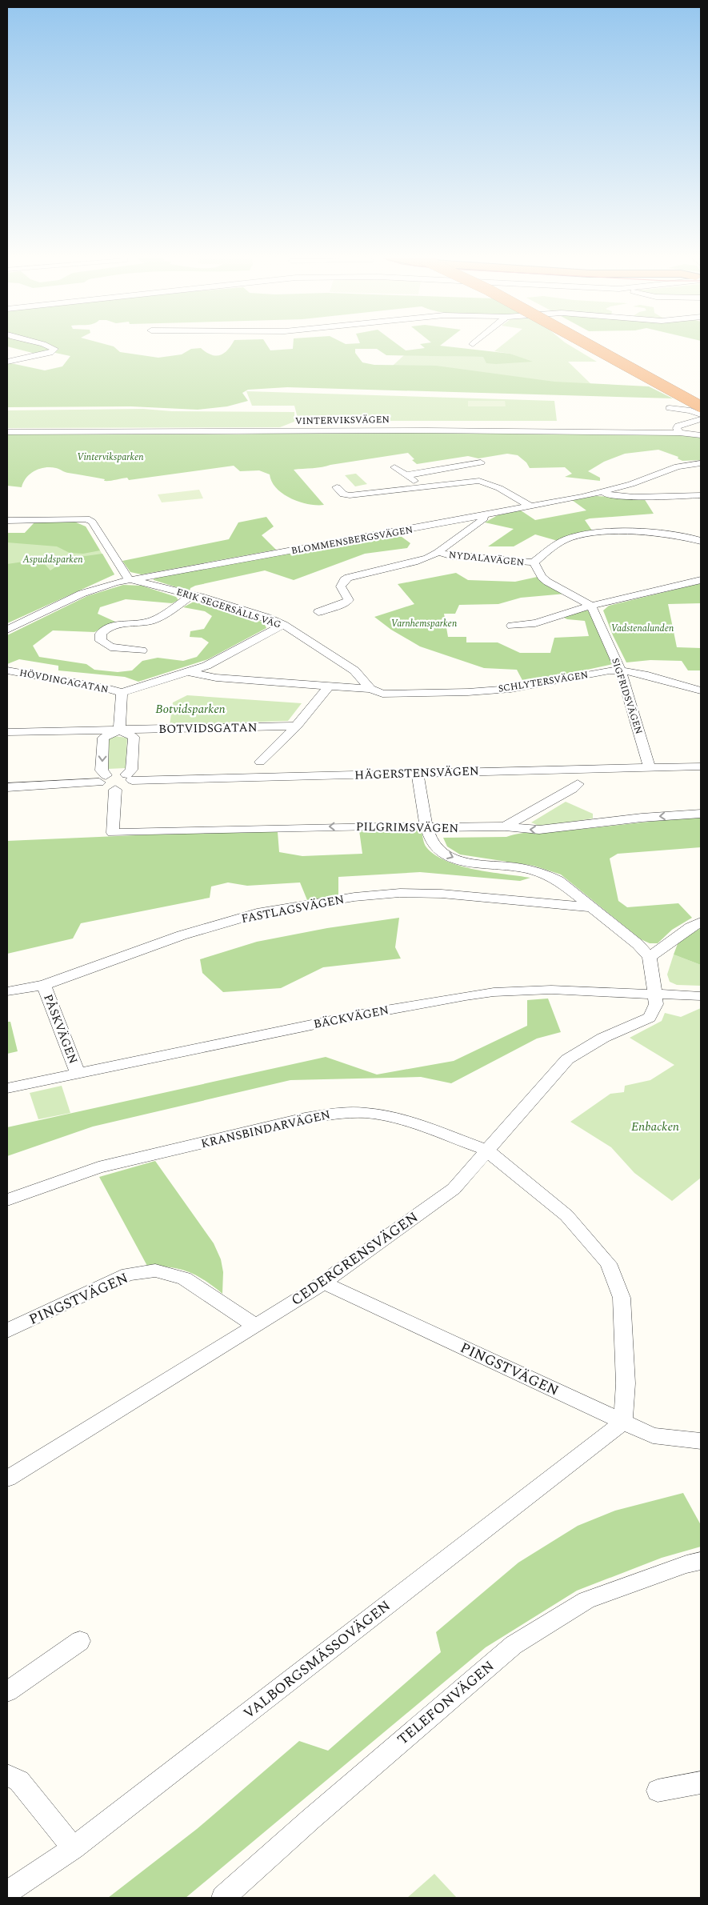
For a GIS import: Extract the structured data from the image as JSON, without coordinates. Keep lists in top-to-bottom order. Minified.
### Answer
{"streets":{"street":["VINTERVIKSVÄGEN","BLOMMENSBERGSVÄGEN","NYDALAVÄGEN","ERIK SEGERSÄLLS VÄG","HÖVDINGAGATAN","SCHLYTERSVÄGEN","SIGFRIDSVÄGEN","BOTVIDSGATAN","HÄGERSTENSVÄGEN","PILGRIMSVÄGEN","FASTLAGSVÄGEN","BÄCKVÄGEN","PÅSKVÄGEN","KRANSBINDARVÄGEN","CEDERGRENSVÄGEN","PINGSTVÄGEN","VALBORGSMÄSSOVÄGEN","TELEFONVÄGEN"]},"crossings":[["BLOMMENSBERGSVÄGEN","ERIK SEGERSÄLLS VÄG"],["ERIK SEGERSÄLLS VÄG","SCHLYTERSVÄGEN"],["SCHLYTERSVÄGEN","SIGFRIDSVÄGEN"],["SIGFRIDSVÄGEN","HÄGERSTENSVÄGEN"],["HÄGERSTENSVÄGEN","PILGRIMSVÄGEN"],["FASTLAGSVÄGEN","PÅSKVÄGEN"],["BÄCKVÄGEN","PÅSKVÄGEN"],["BÄCKVÄGEN","CEDERGRENSVÄGEN"],["KRANSBINDARVÄGEN","CEDERGRENSVÄGEN"],["KRANSBINDARVÄGEN","PINGSTVÄGEN"],["KRANSBINDARVÄGEN","VALBORGSMÄSSOVÄGEN"],["CEDERGRENSVÄGEN","PINGSTVÄGEN"],["PINGSTVÄGEN","VALBORGSMÄSSOVÄGEN"]],"one_way":["PILGRIMSVÄGEN"],"parks":["Vinterviksparken","Aspuddsparken","Varnhemsparken","Vadstenalunden","Botvidsparken","Enbacken"]}
